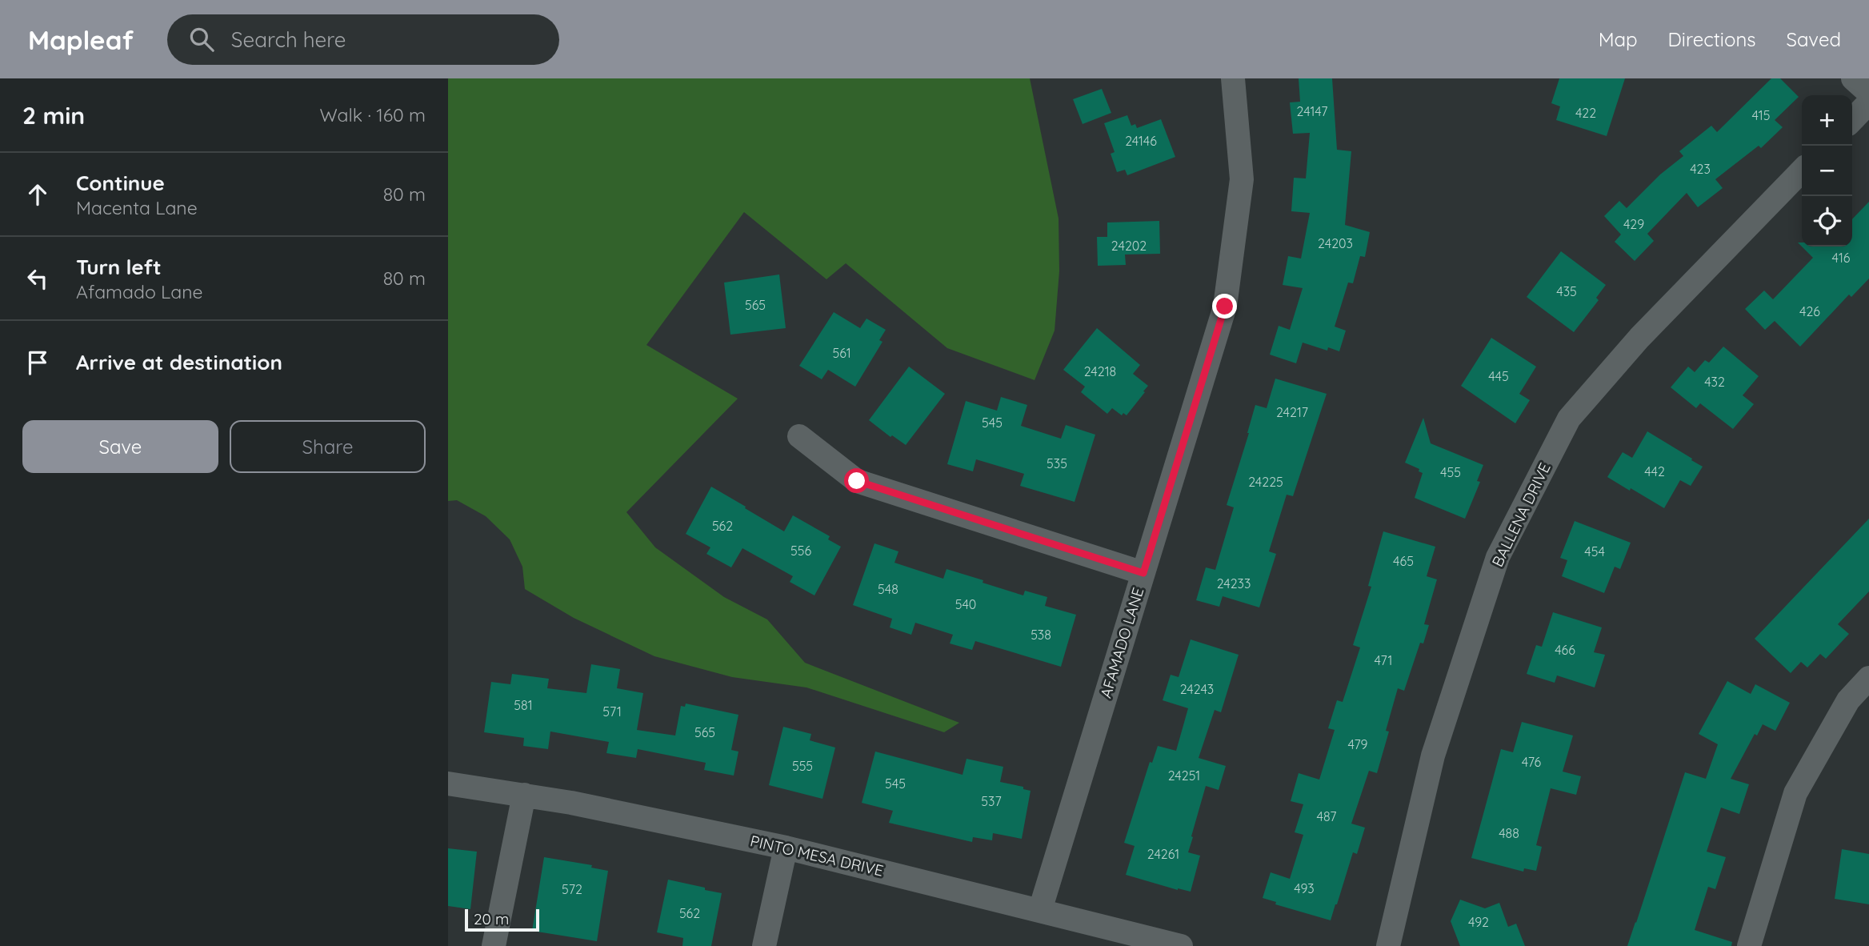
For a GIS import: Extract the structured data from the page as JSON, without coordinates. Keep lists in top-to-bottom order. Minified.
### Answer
{"streets":{"street":["BALLENA DRIVE","AFAMADO LANE","PINTO MESA DRIVE"]},"crossings":[["AFAMADO LANE","PINTO MESA DRIVE"]],"house_numbers":["24147","422","415","24146","423","429","24203","24202","416","435","565","426","561","24218","445","432","24217","545","535","442","455","24225","562","556","454","465","24233","548","540","538","466","471","24243","581","571","565","479","476","555","24251","545","537","487","488","24261","493","572","562","492"],"scale_bar":"20 m","page":{"header":"Mapleaf","search":"Search here","nav":["Map","Directions","Saved"],"heading":["2 min","Walk · 160 m"],"map_buttons":["+","−"],"list":[["Continue","Macenta Lane","80 m"],["Turn left","Afamado Lane","80 m"],"Arrive at destination"],"buttons":["Save","Share"],"scale":"20 m"}}
